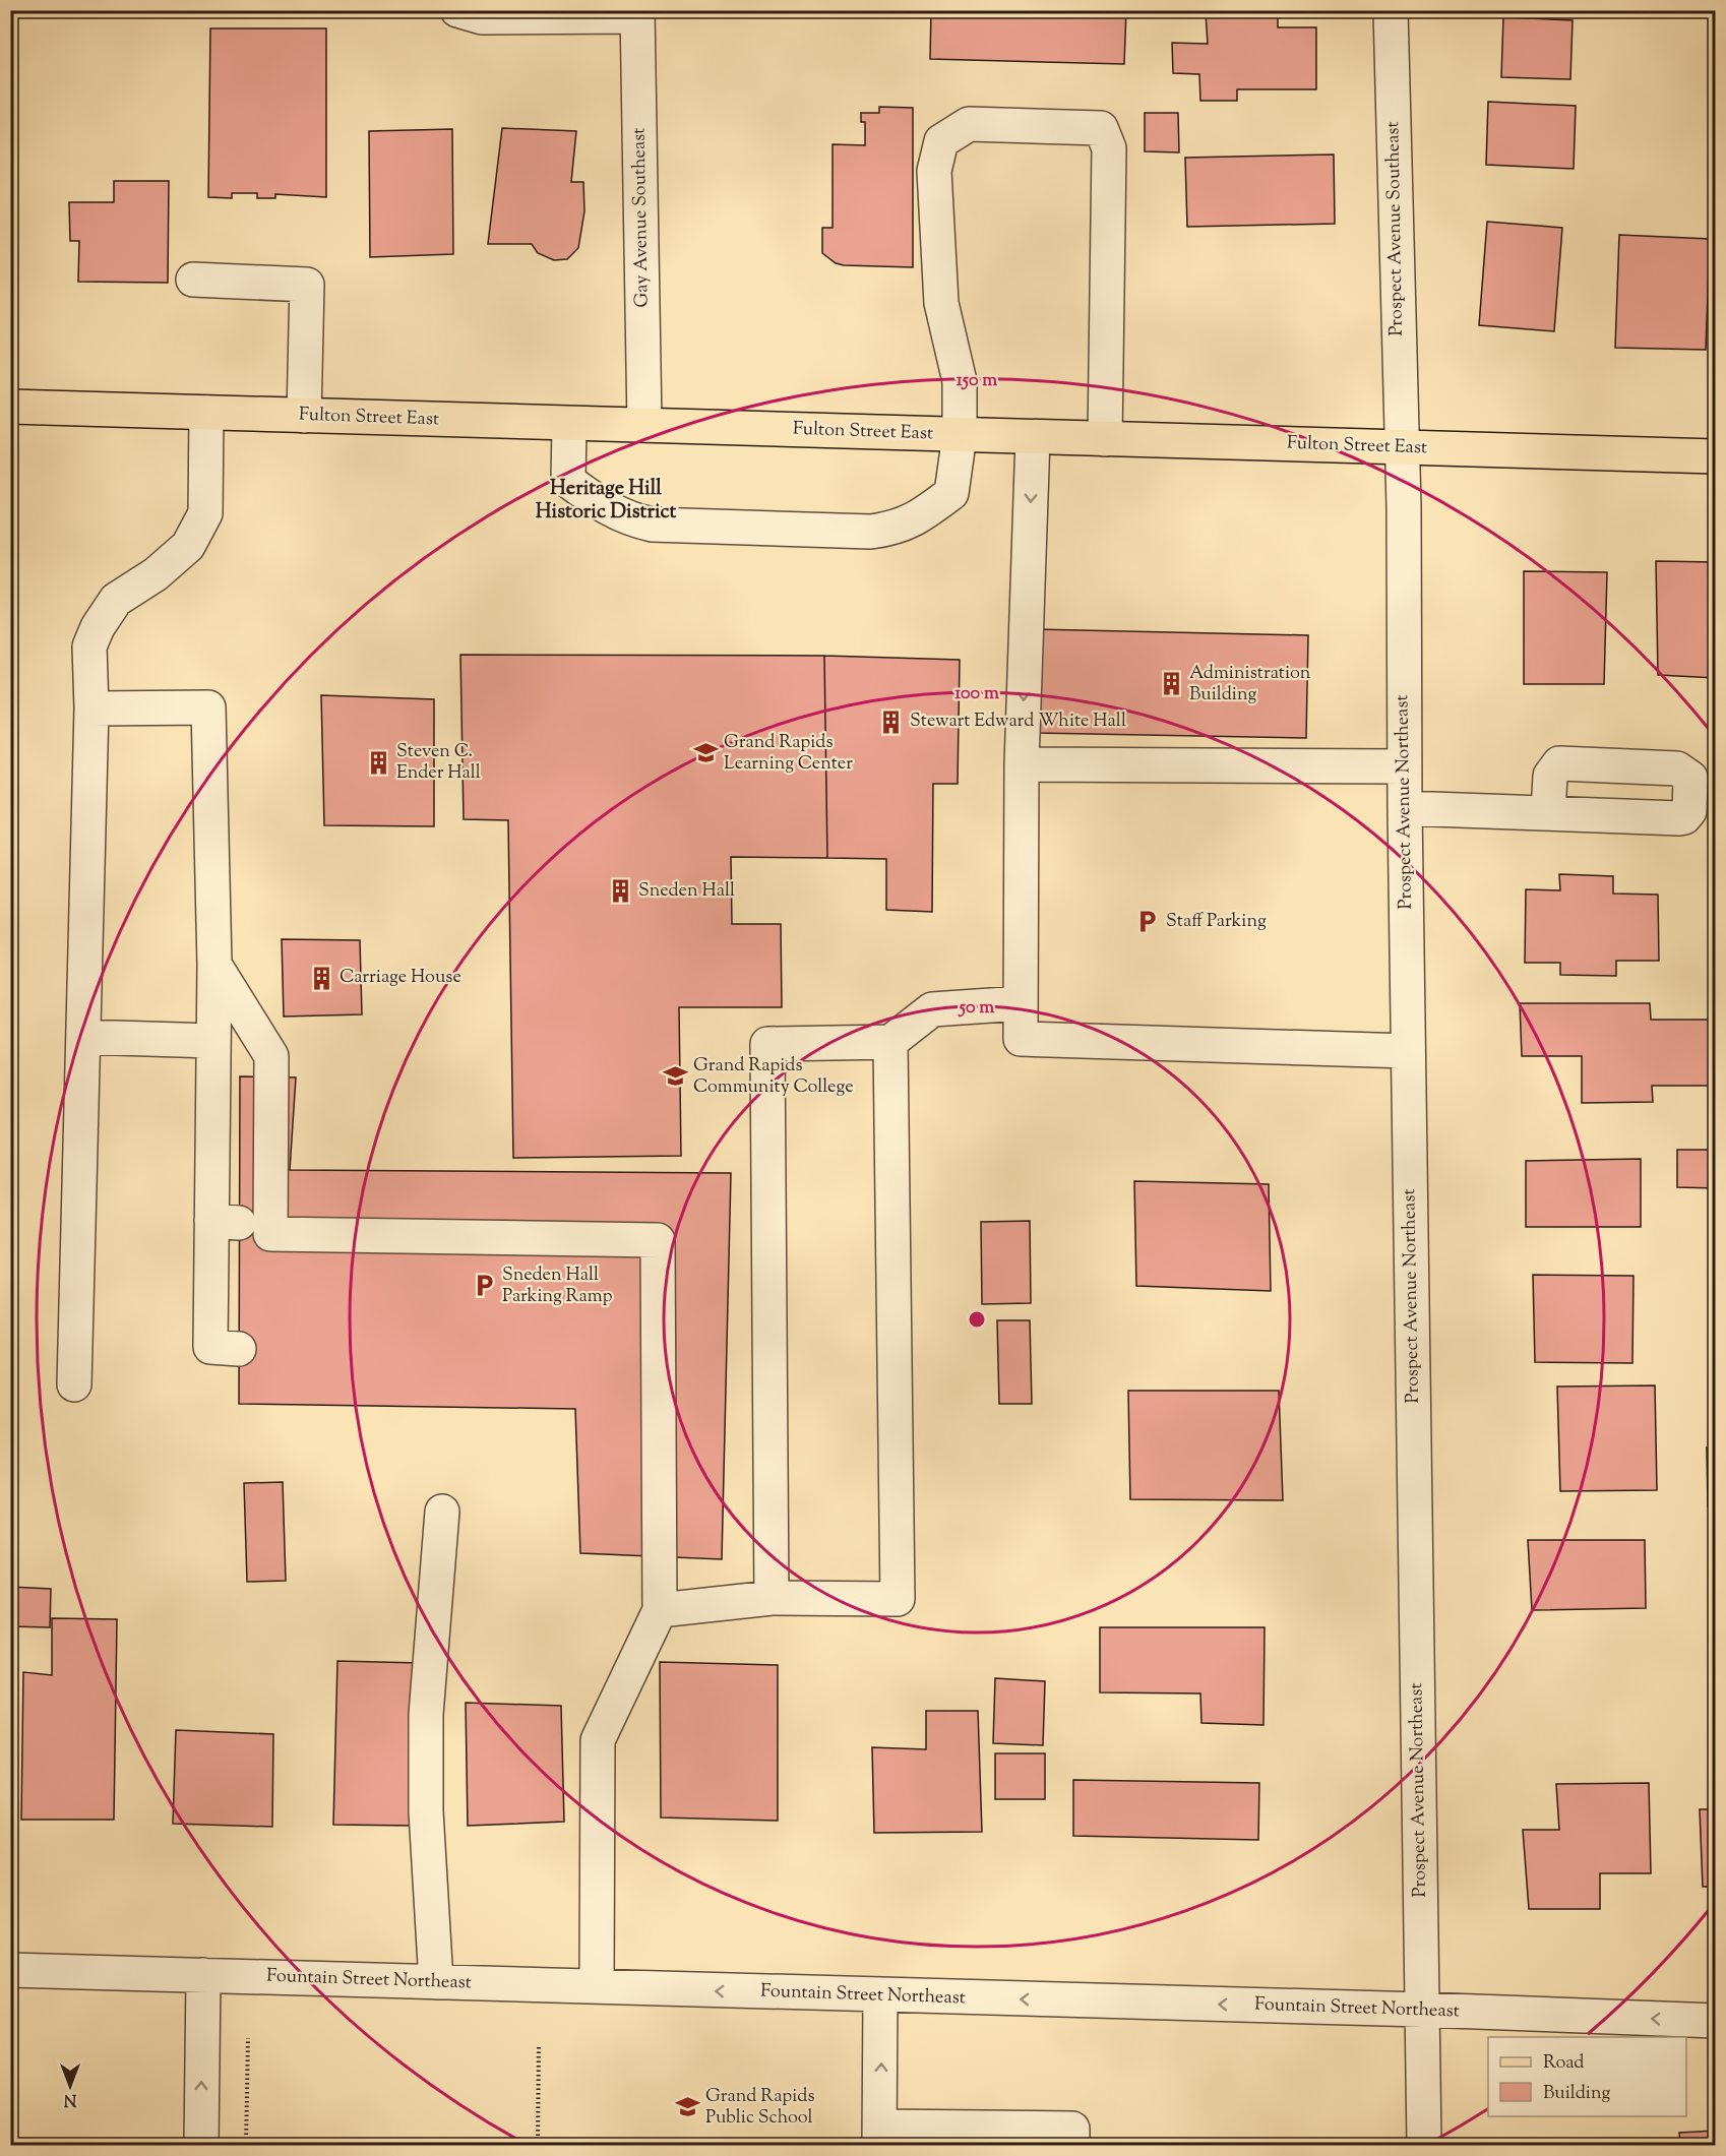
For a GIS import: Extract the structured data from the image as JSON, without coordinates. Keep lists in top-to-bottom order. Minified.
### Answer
{"streets":{"main road":["Fulton Street East"],"street":["Gay Avenue Southeast","Prospect Avenue Southeast","Prospect Avenue Northeast","Fountain Street Northeast"]},"crossings":[["Gay Avenue Southeast","Fulton Street East"],["Prospect Avenue Southeast","Fulton Street East"],["Prospect Avenue Southeast","Prospect Avenue Northeast"],["Fulton Street East","Prospect Avenue Northeast"],["Prospect Avenue Northeast","Fountain Street Northeast"]],"one_way":["Fountain Street Northeast"],"districts":["Heritage Hill Historic District"],"places":{"building":["Administration Building","Stewart Edward White Hall","Steven C. Ender Hall","Sneden Hall","Carriage House"],"school or university":["Grand Rapids Learning Center","Grand Rapids Community College","Grand Rapids Public School"],"parking":["Staff Parking","Sneden Hall Parking Ramp"]},"legend":["Road","Building"],"north":"bottom","rings":["150 m","100 m","50 m"]}
